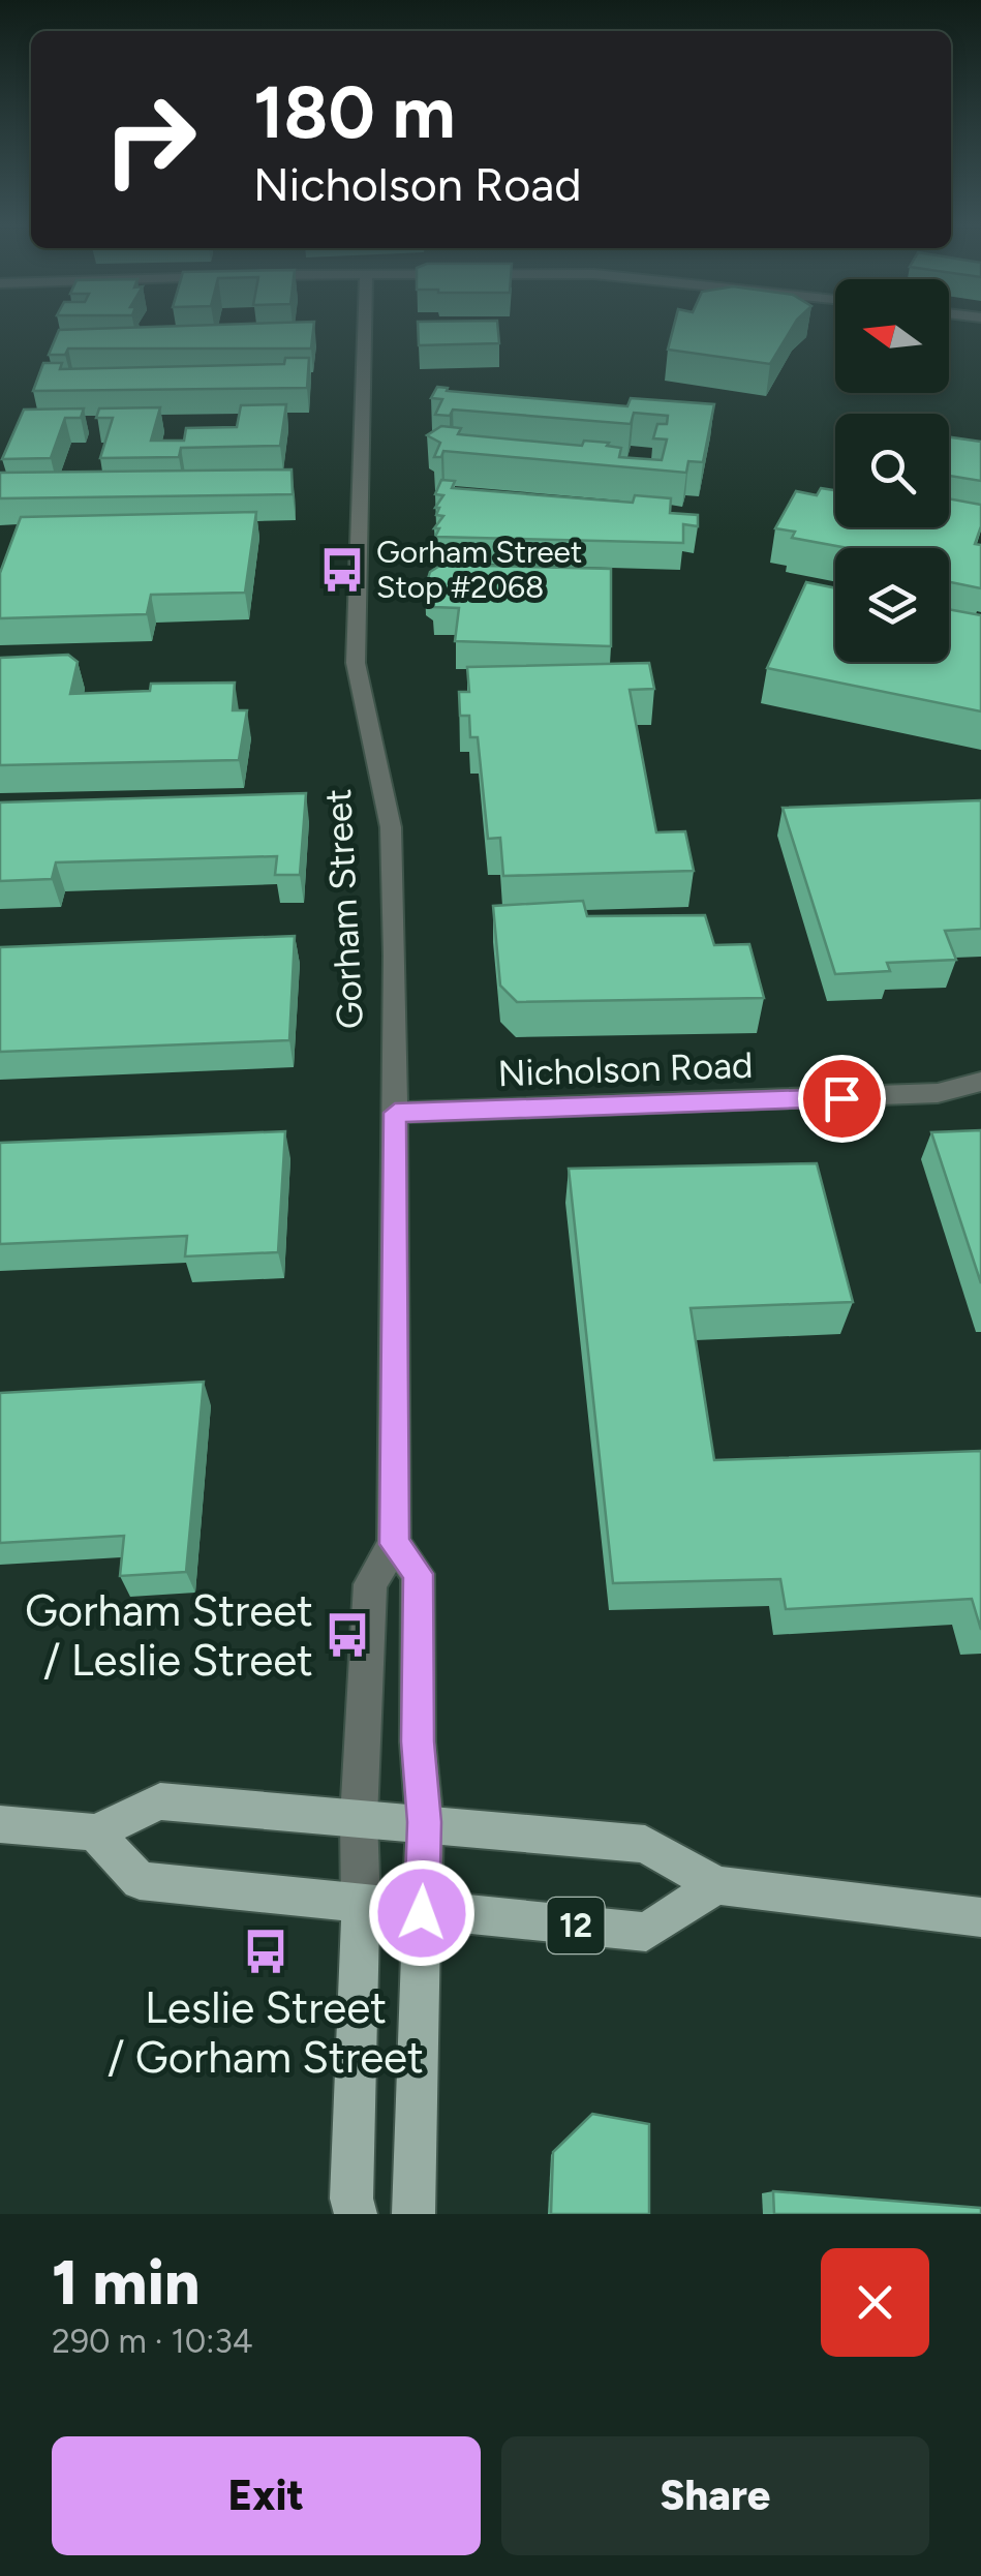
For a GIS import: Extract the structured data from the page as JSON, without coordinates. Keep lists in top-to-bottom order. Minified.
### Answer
{"streets":{"main road":["Gorham Street","12"],"street":["Nicholson Road"]},"crossings":[["Gorham Street","Nicholson Road"],["Gorham Street","12"]],"places":{"bus stop":["Gorham Street Stop #2068","Gorham Street / Leslie Street","Leslie Street / Gorham Street"]},"north":"left","page":{"turn":["180 m","Nicholson Road"],"heading":["1 min","290 m · 10:34"],"buttons":["Exit","Share"]}}
